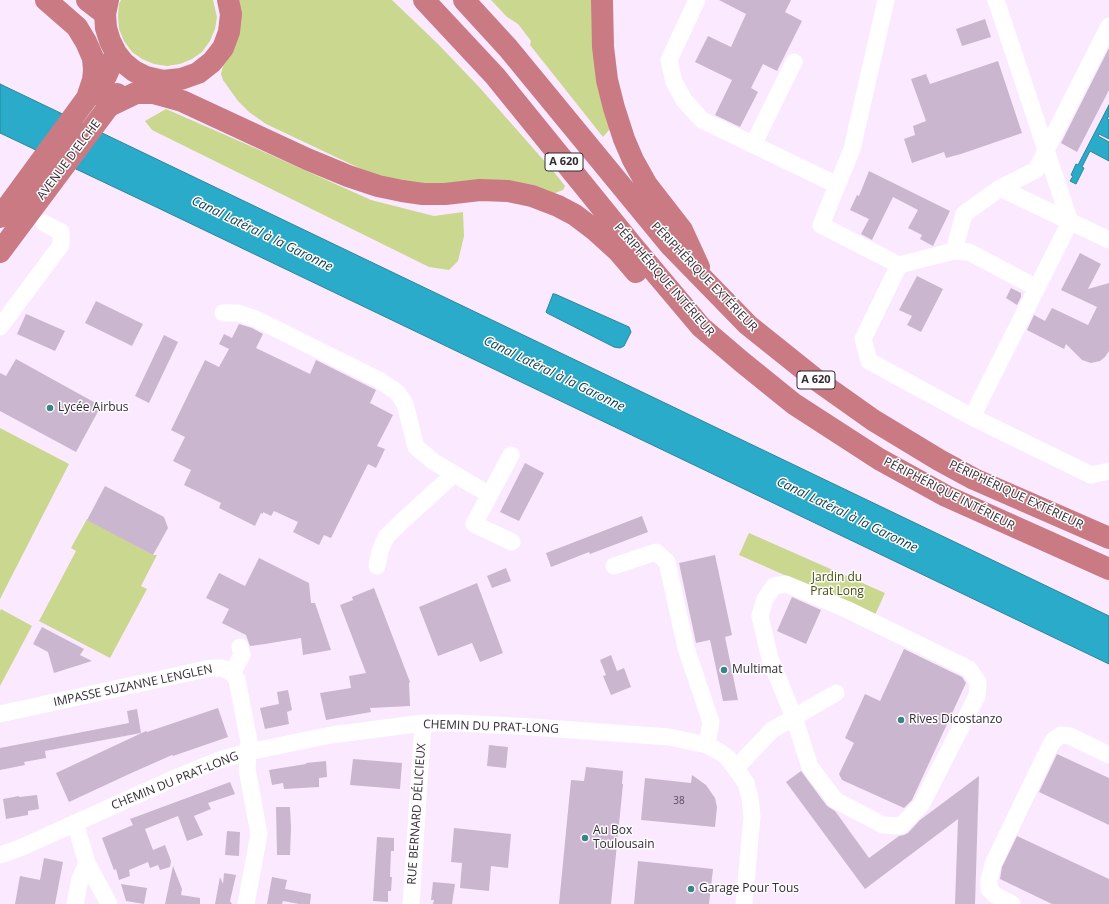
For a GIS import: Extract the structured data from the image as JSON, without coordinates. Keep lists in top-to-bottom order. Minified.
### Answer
{"streets":{"highway":["AVENUE D'ELCHE","A 620","PÉRIPHÉRIQUE EXTÉRIEUR","PÉRIPHÉRIQUE INTÉRIEUR"],"street":["IMPASSE SUZANNE LENGLEN","CHEMIN DU PRAT-LONG","RUE BERNARD DÉLICIEUX"]},"crossings":[["CHEMIN DU PRAT-LONG","RUE BERNARD DÉLICIEUX"]],"water":["Canal Latéral à la Garonne"],"parks":["Jardin du Prat Long"],"places":["Lycée Airbus","Multimat","Rives Dicostanzo","Au Box Toulousain","Garage Pour Tous"],"house_numbers":["38"]}
